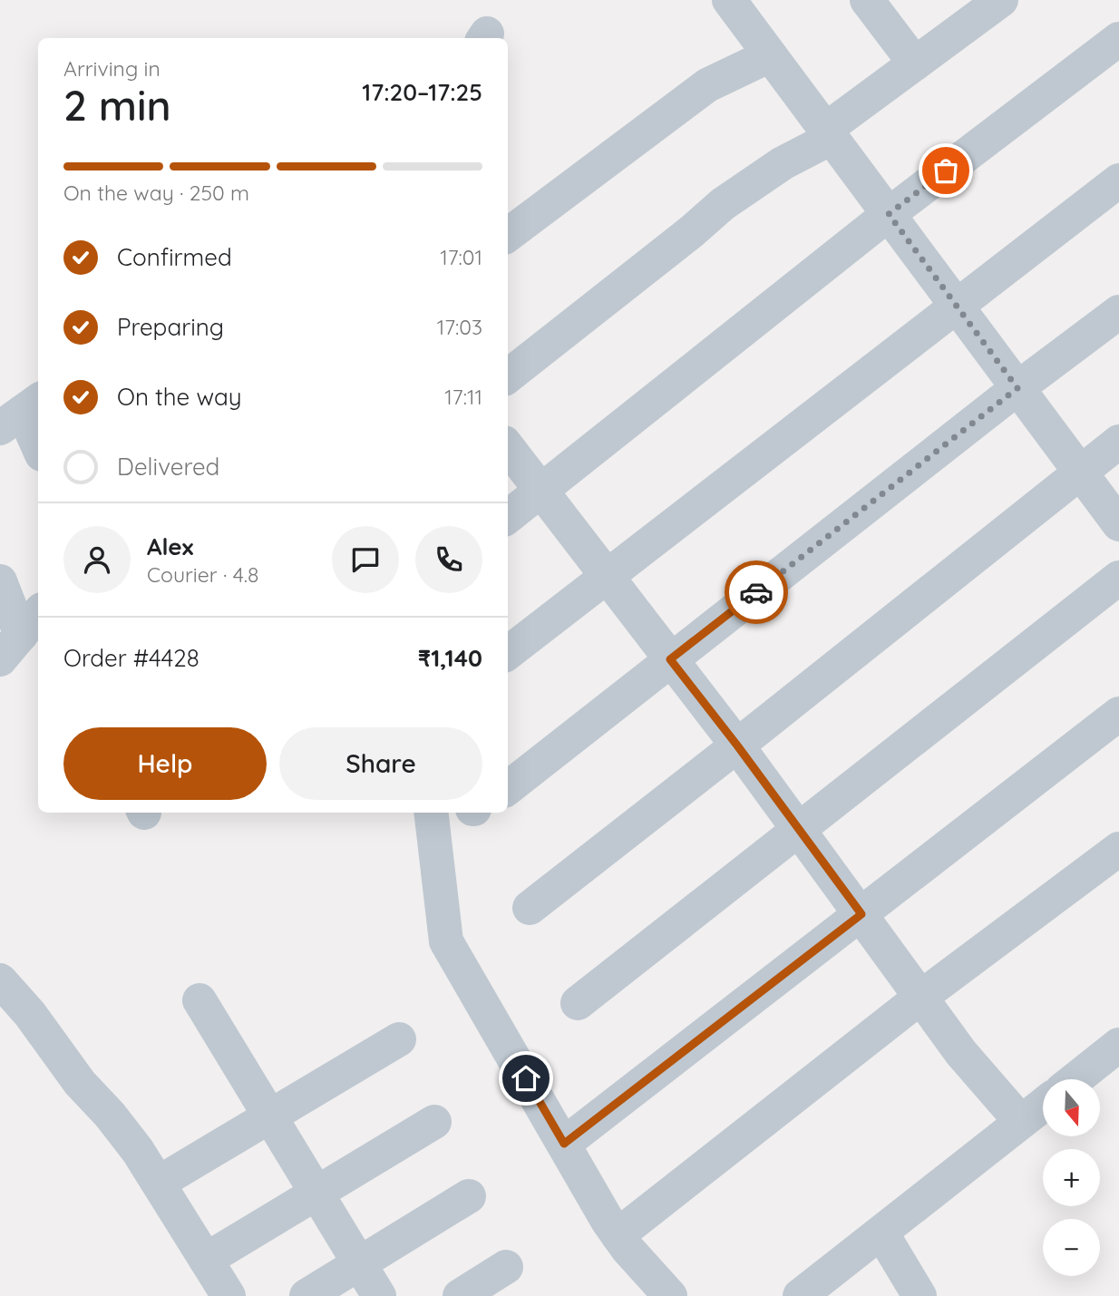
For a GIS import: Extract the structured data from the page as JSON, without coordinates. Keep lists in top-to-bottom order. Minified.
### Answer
{"north":"bottom","page":{"heading":["2 min","Arriving in","17:20–17:25"],"panel":["Alex","Courier · 4.8","Order #4428","₹1,140"],"bar":"On the way · 250 m","list":[["Confirmed","17:01"],["Preparing","17:03"],["On the way","17:11"],"Delivered"],"buttons":["Help","Share"],"map_buttons":["+","−"]}}
